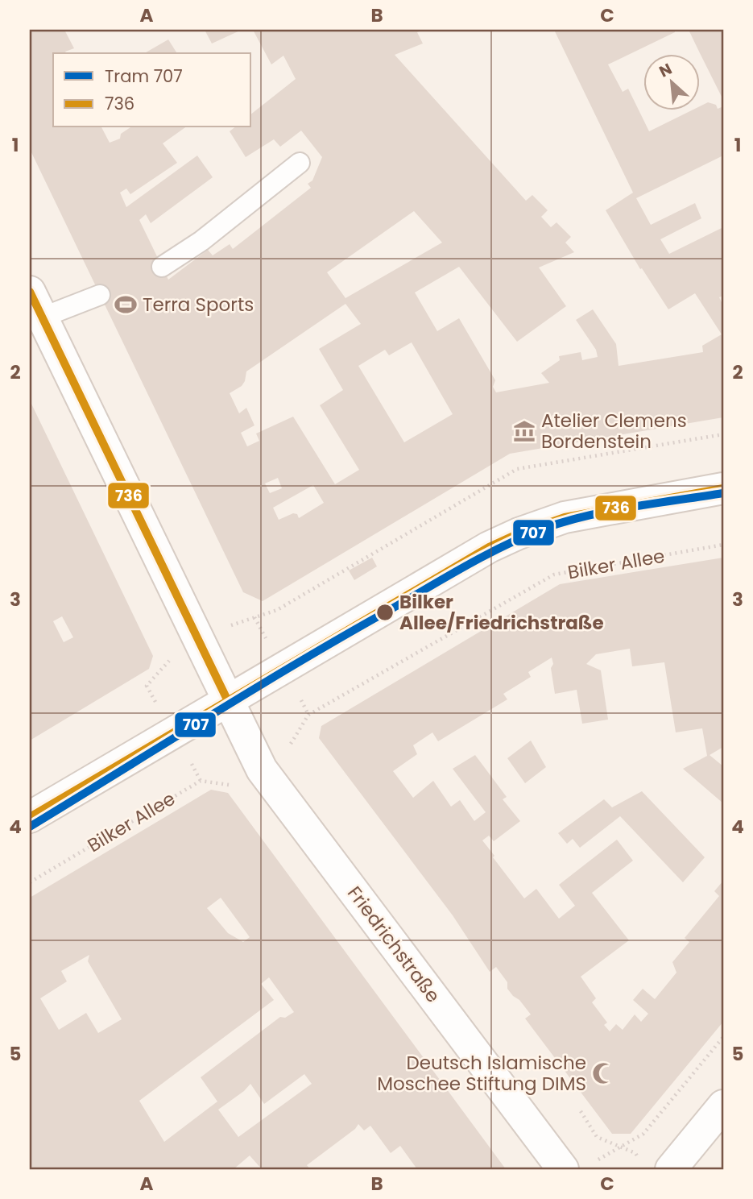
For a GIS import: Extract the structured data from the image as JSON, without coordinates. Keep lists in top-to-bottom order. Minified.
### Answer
{"streets":{"main road":["Friedrichstraße"],"path":["Bilker Allee"]},"places":{"sports":["Terra Sports"],"museum":["Atelier Clemens Bordenstein"],"other":["Bilker Allee/Friedrichstraße"],"mosque":["Deutsch Islamische Moschee Stiftung DIMS"]},"lines":["transit line 736","tram line 707"],"legend":["Tram 707","736"],"north":"top left","grid":{"columns":["A","B","C"],"rows":["1","2","3","4","5"]}}
